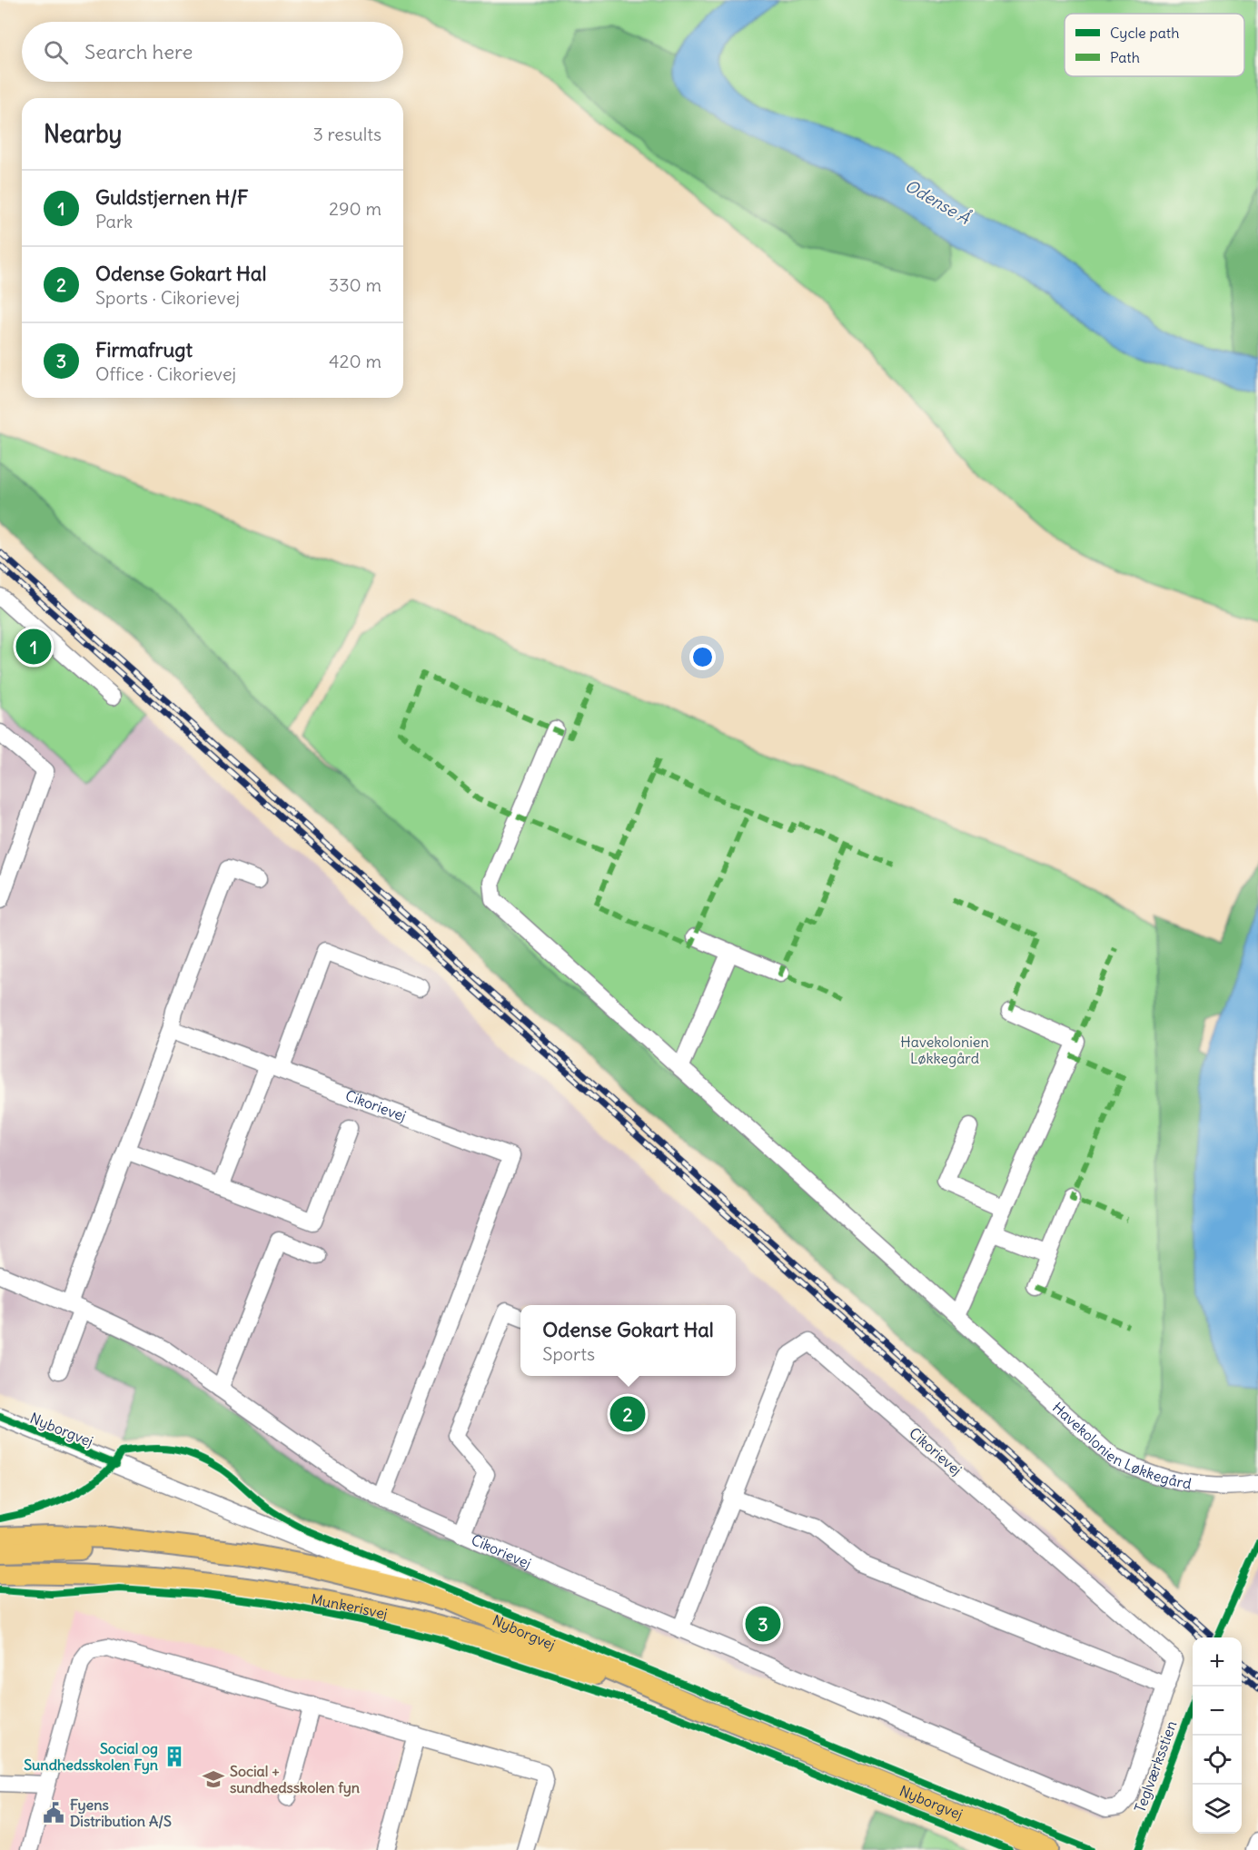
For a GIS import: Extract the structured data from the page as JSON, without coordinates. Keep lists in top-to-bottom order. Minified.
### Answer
{"streets":{"main road":["Nyborgvej","Munkerisvej"],"street":["Cikorievej","Havekolonien Løkkegård"],"cycle path":["Teglværksstien"]},"crossings":[["Nyborgvej","Munkerisvej"]],"water":["Odense Å"],"parks":["Havekolonien Løkkegård"],"places":{"building":["Social og Sundhedsskolen Fyn"],"school or university":["Social + sundhedsskolen fyn"],"public building":["Fyens Distribution A/S"]},"legend":["Cycle path","Path"],"page":{"search":"Search here","heading":["Nearby","3 results"],"list":[{"mark":"1","name":"Guldstjernen H/F","note":"Park","value":"290 m"},{"mark":"2","name":"Odense Gokart Hal","note":"Sports · Cikorievej","value":"330 m"},{"mark":"3","name":"Firmafrugt","note":"Office · Cikorievej","value":"420 m"}],"pins":["1","2","3"],"popup":["Odense Gokart Hal","Sports"],"map_buttons":["+","−"]}}
